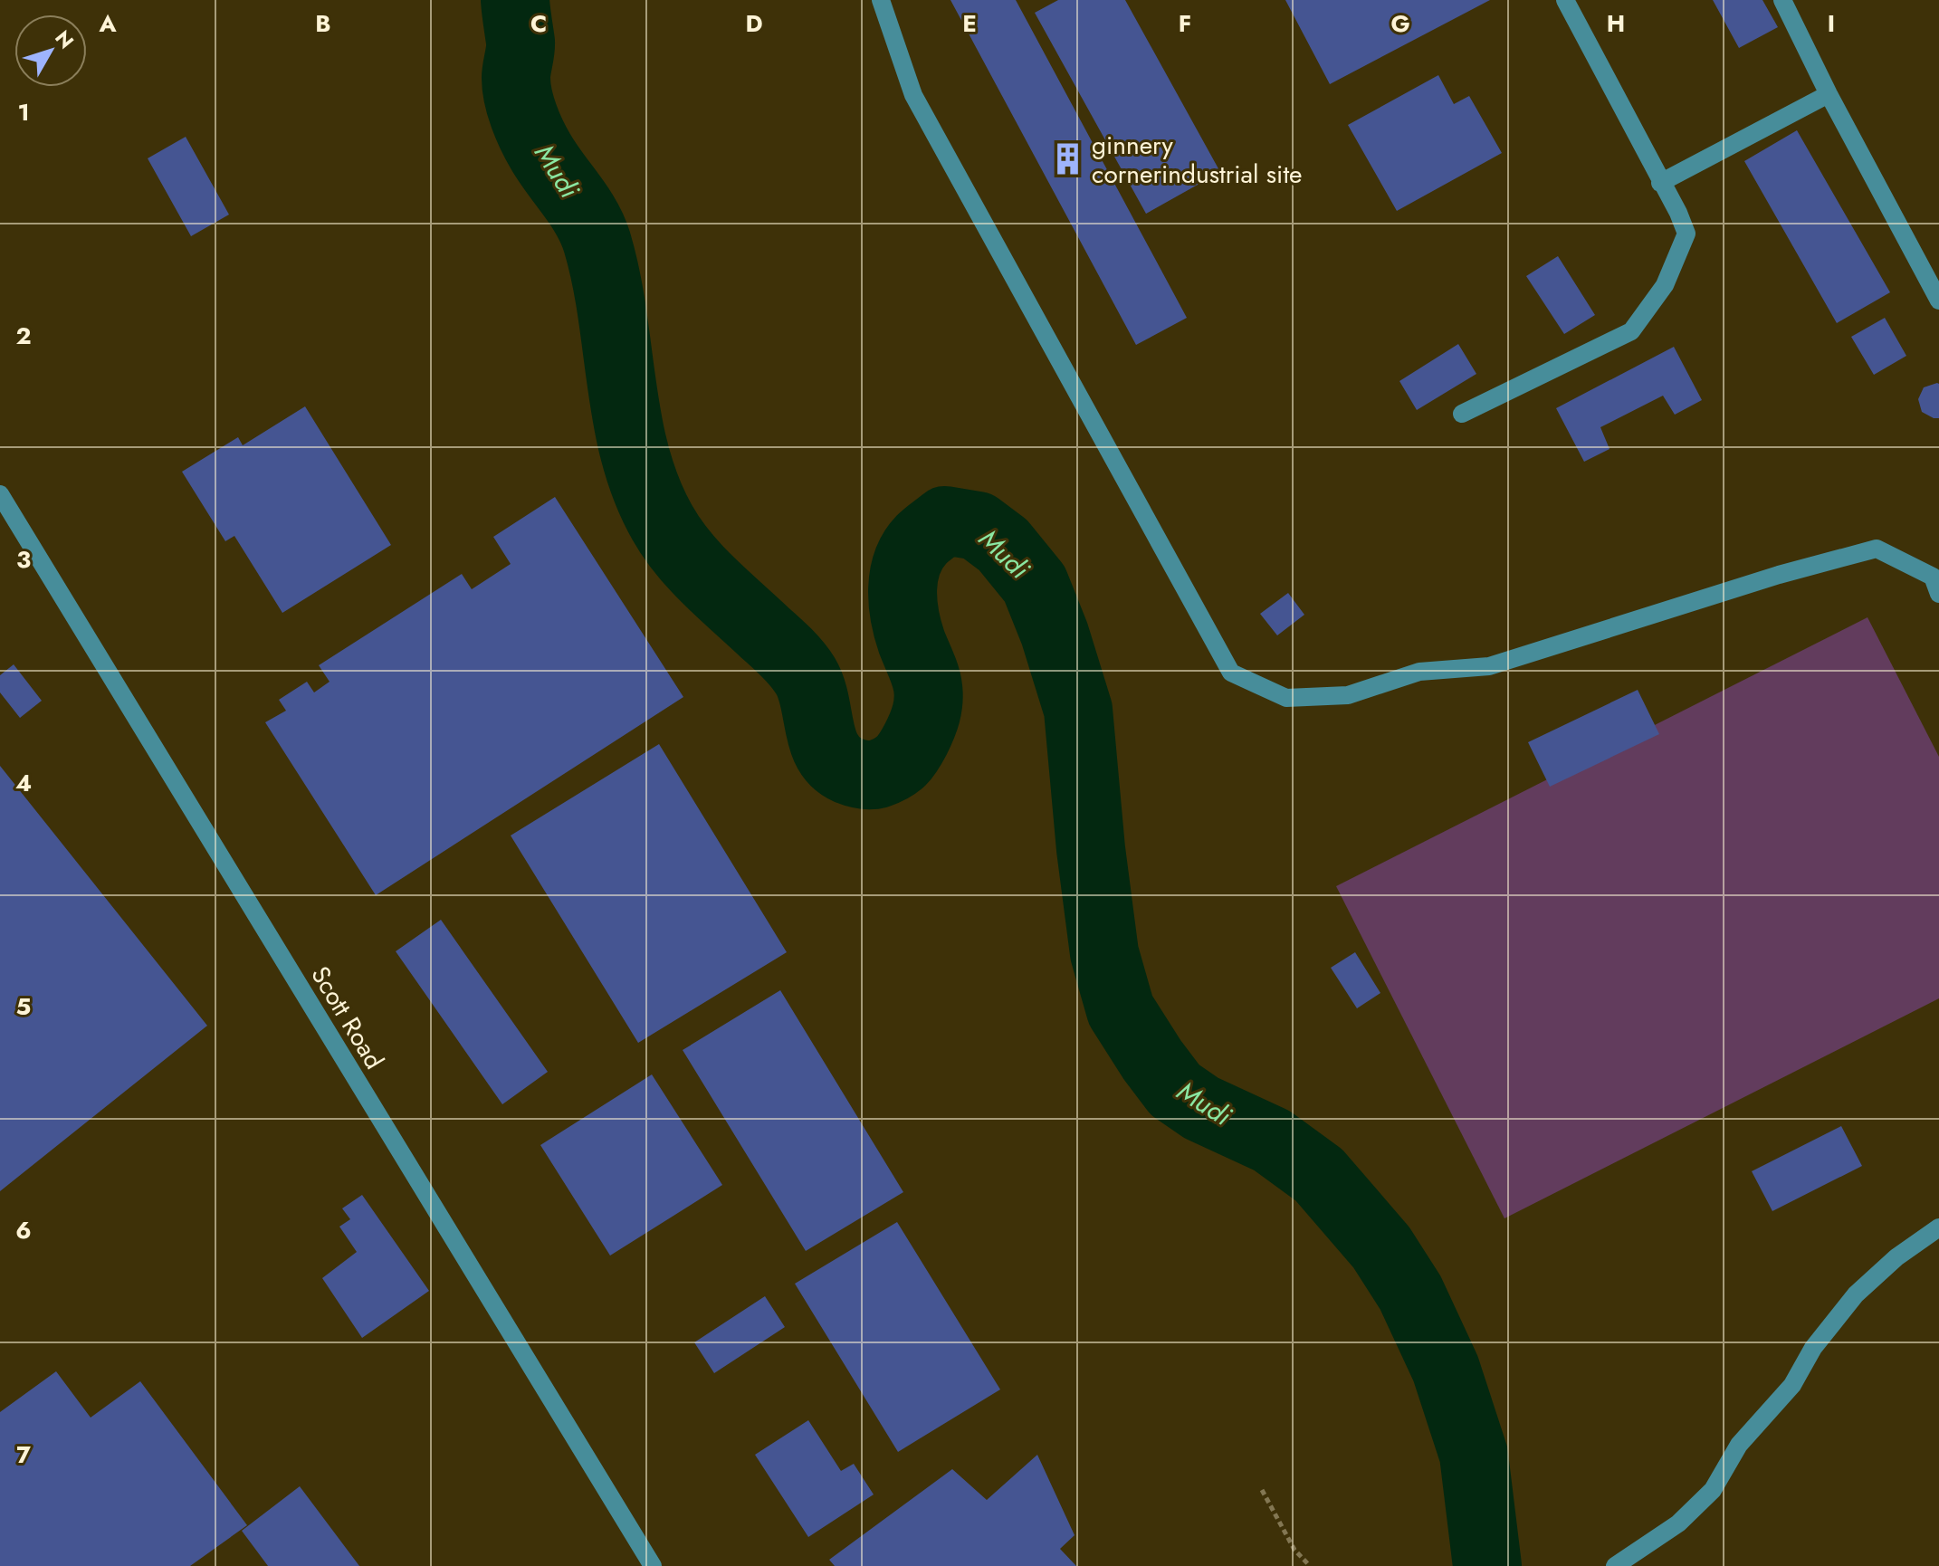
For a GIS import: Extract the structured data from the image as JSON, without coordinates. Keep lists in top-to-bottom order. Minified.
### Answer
{"streets":{"lane":["Scott Road"]},"water":["Mudi"],"places":{"building":["ginnery cornerindustrial site"]},"north":"top right","grid":{"columns":["A","B","C","D","E","F","G","H","I"],"rows":["1","2","3","4","5","6","7"]}}
